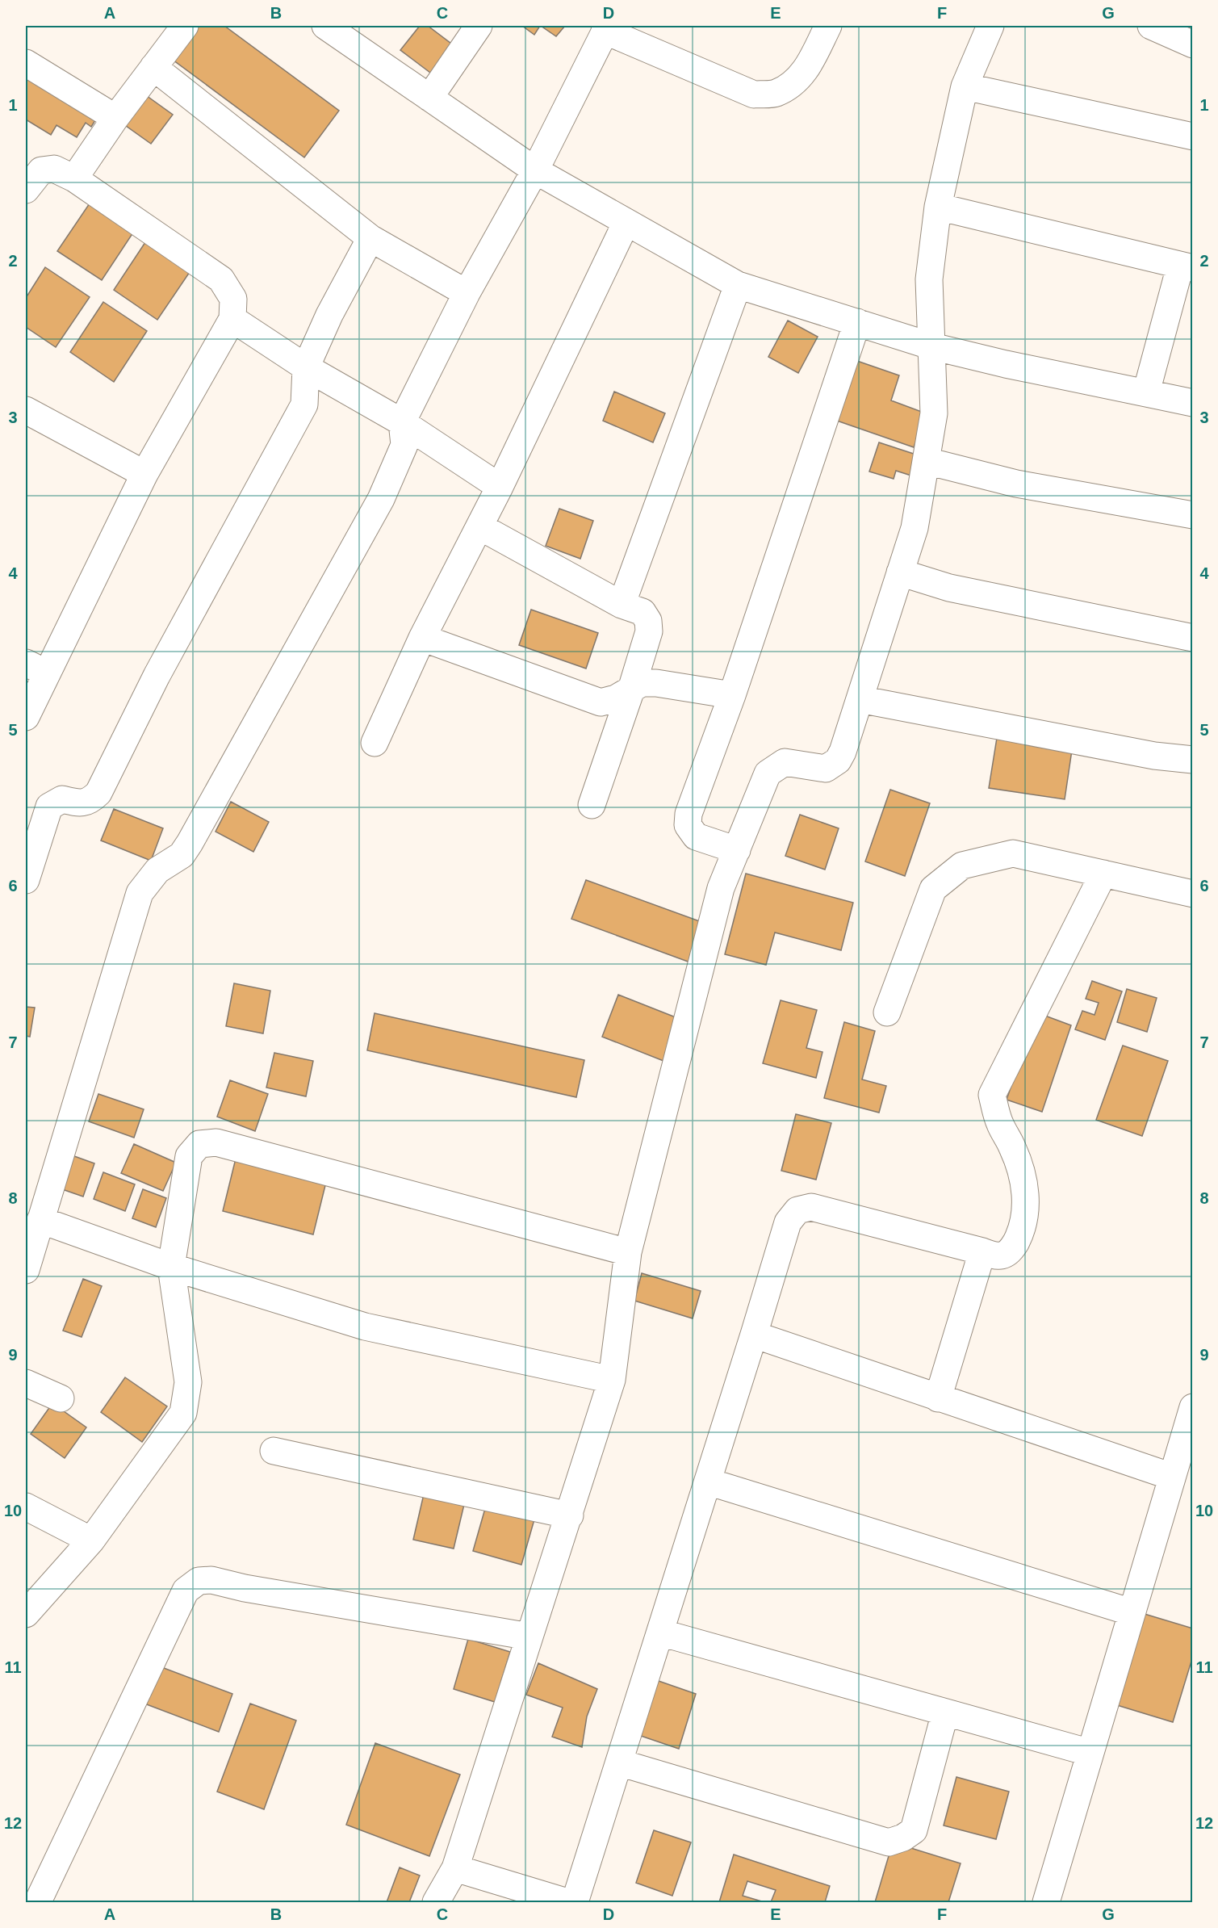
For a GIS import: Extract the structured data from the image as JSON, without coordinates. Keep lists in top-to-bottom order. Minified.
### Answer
{"grid":{"columns":["A","B","C","D","E","F","G"],"rows":["1","2","3","4","5","6","7","8","9","10","11","12"]}}
